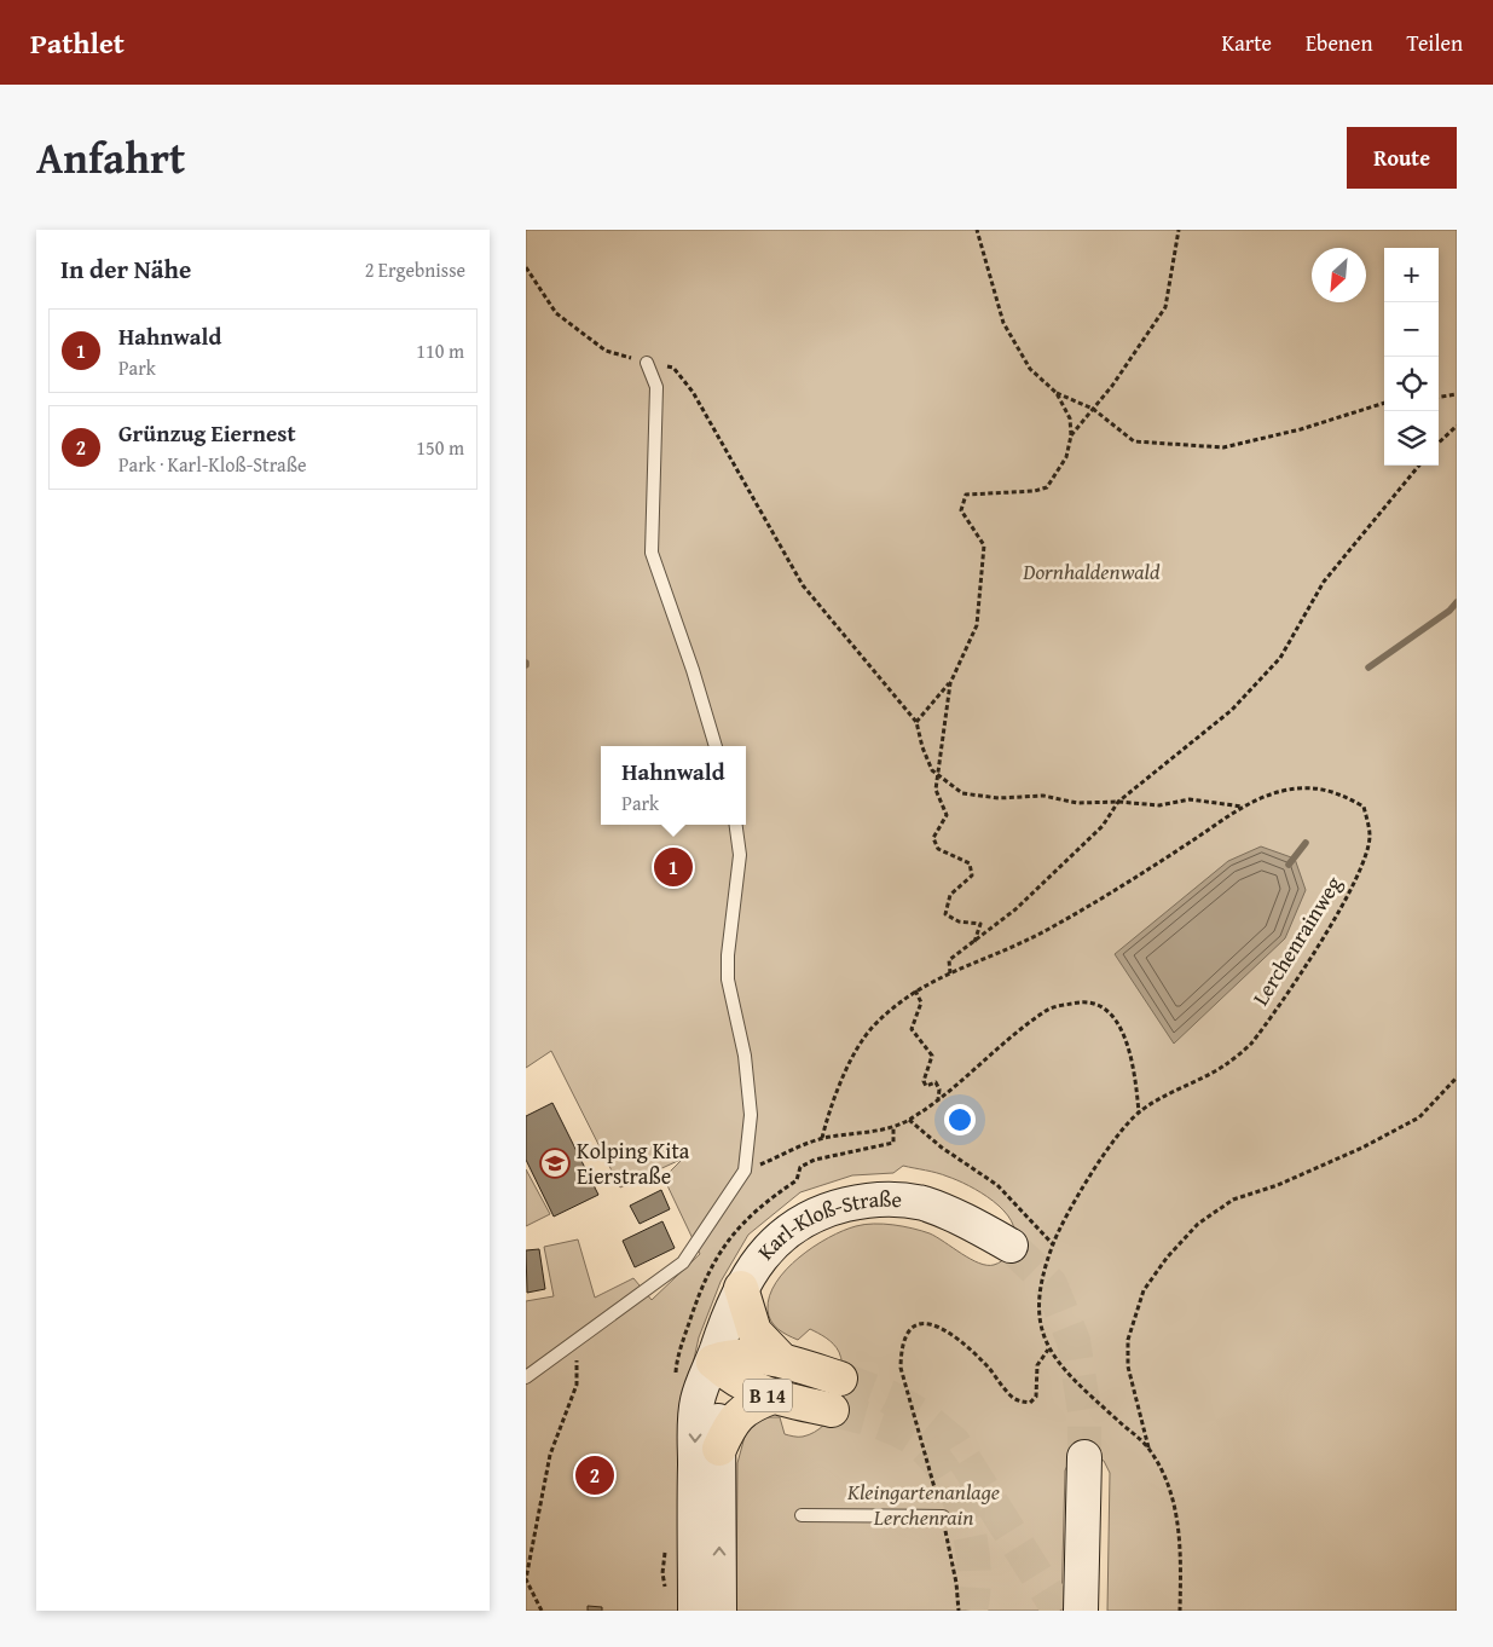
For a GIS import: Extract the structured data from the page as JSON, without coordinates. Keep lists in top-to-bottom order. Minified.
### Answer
{"streets":{"main road":["Karl-Kloß-Straße","B 14"],"path":["Lerchenrainweg"]},"crossings":[["Karl-Kloß-Straße","B 14"]],"parks":["Dornhaldenwald","Kleingartenanlage Lerchenrain"],"places":{"school or university":["Kolping Kita Eierstraße"]},"north":"bottom left","page":{"header":"Pathlet","nav":["Karte","Ebenen","Teilen"],"title":"Anfahrt","buttons":"Route","heading":["In der Nähe","2 Ergebnisse"],"map_buttons":["+","−"],"list":[{"mark":"1","name":"Hahnwald","note":"Park","value":"110 m"},{"mark":"2","name":"Grünzug Eiernest","note":"Park · Karl-Kloß-Straße","value":"150 m"}],"popup":["Hahnwald","Park"],"pins":["1","2"]}}
